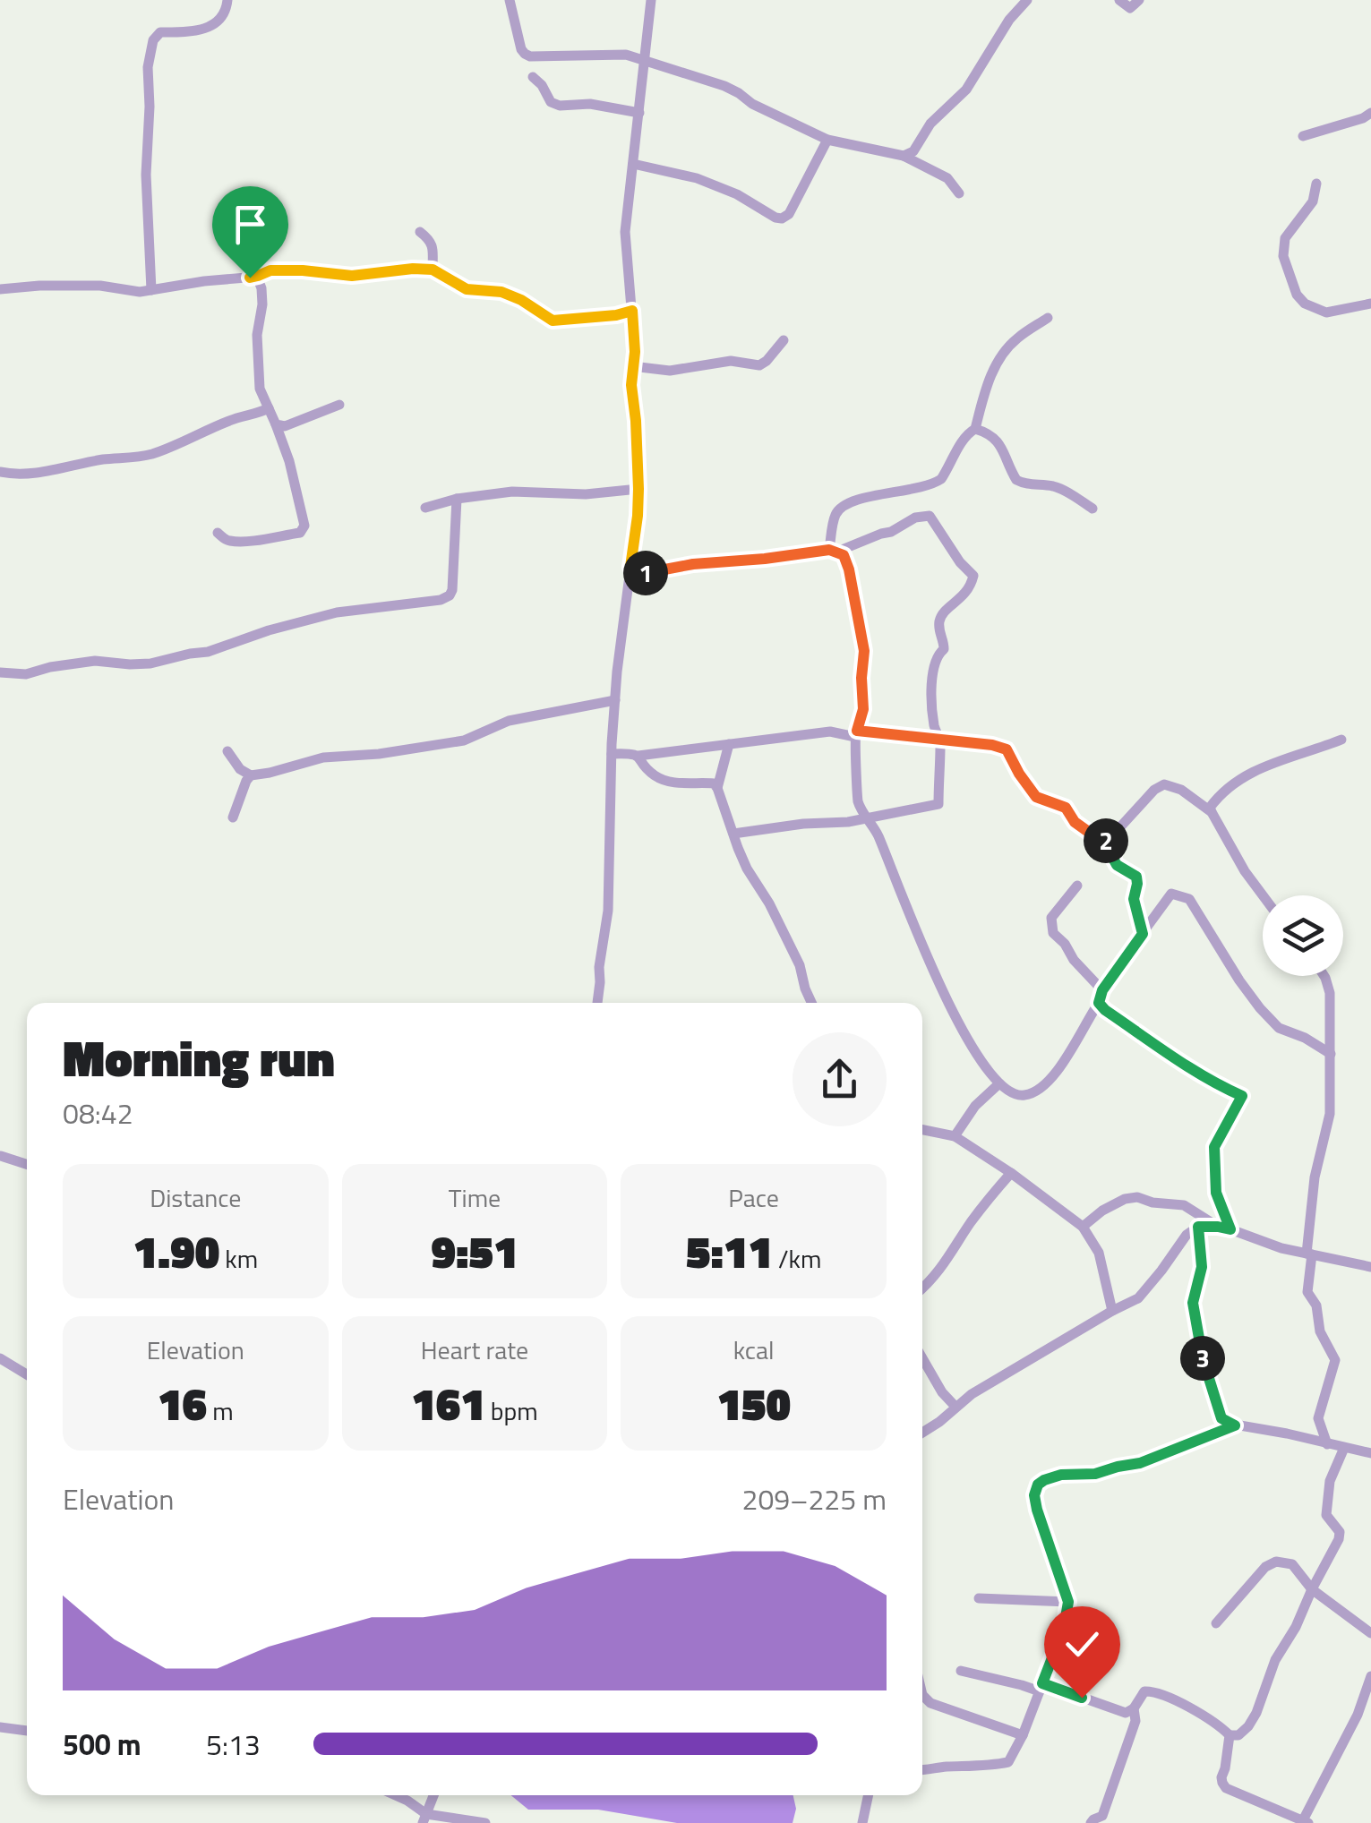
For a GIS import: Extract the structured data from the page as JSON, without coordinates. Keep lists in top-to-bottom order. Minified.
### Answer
{"page":{"pins":["1","2","3"],"heading":["Morning run","08:42"],"stats":[["Distance","1.90 km"],["Time","9:51"],["Pace","5:11 /km"],["Elevation","16 m"],["Heart rate","161 bpm"],["kcal","150"]],"chart":["Elevation","209–225 m"],"list":[{"name":"500 m","note":"5:13"}]}}
